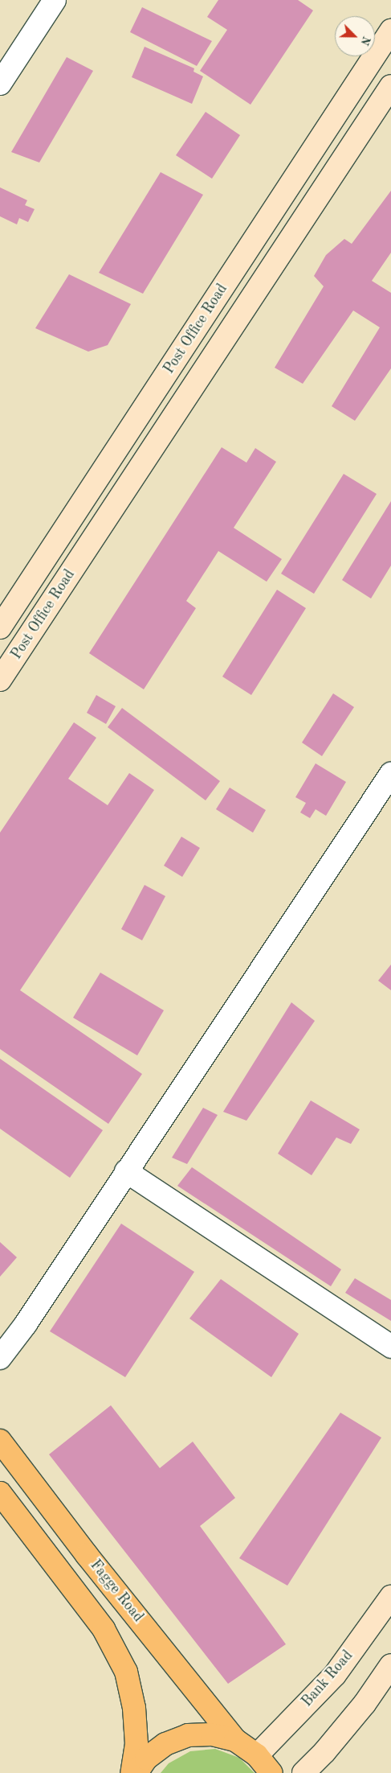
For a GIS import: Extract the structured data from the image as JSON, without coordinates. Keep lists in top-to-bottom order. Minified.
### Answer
{"streets":{"main road":["Fagge Road"],"street":["Post Office Road","Bank Road"]},"north":"bottom right"}
